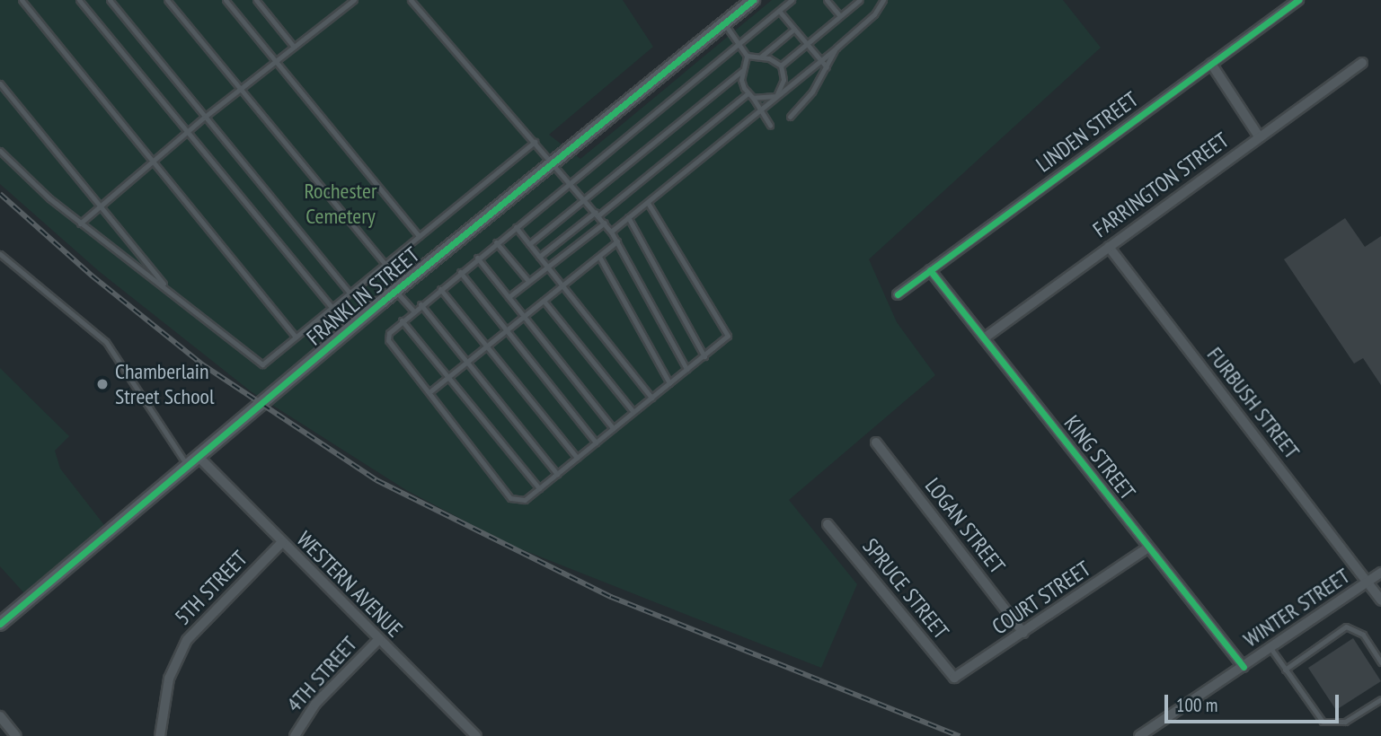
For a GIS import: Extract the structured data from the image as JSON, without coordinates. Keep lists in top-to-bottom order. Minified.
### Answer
{"streets":{"street":["LINDEN STREET","FARRINGTON STREET","FRANKLIN STREET","FURBUSH STREET","KING STREET","LOGAN STREET","WESTERN AVENUE","5TH STREET","SPRUCE STREET","COURT STREET","WINTER STREET","4TH STREET"]},"crossings":[["LINDEN STREET","KING STREET"],["FARRINGTON STREET","FURBUSH STREET"],["FARRINGTON STREET","KING STREET"],["FRANKLIN STREET","WESTERN AVENUE"],["FURBUSH STREET","WINTER STREET"],["KING STREET","COURT STREET"],["KING STREET","WINTER STREET"],["LOGAN STREET","COURT STREET"],["WESTERN AVENUE","5TH STREET"],["WESTERN AVENUE","4TH STREET"],["SPRUCE STREET","COURT STREET"]],"parks":["Rochester Cemetery"],"places":["Chamberlain Street School"],"scale_bar":"100 m"}
